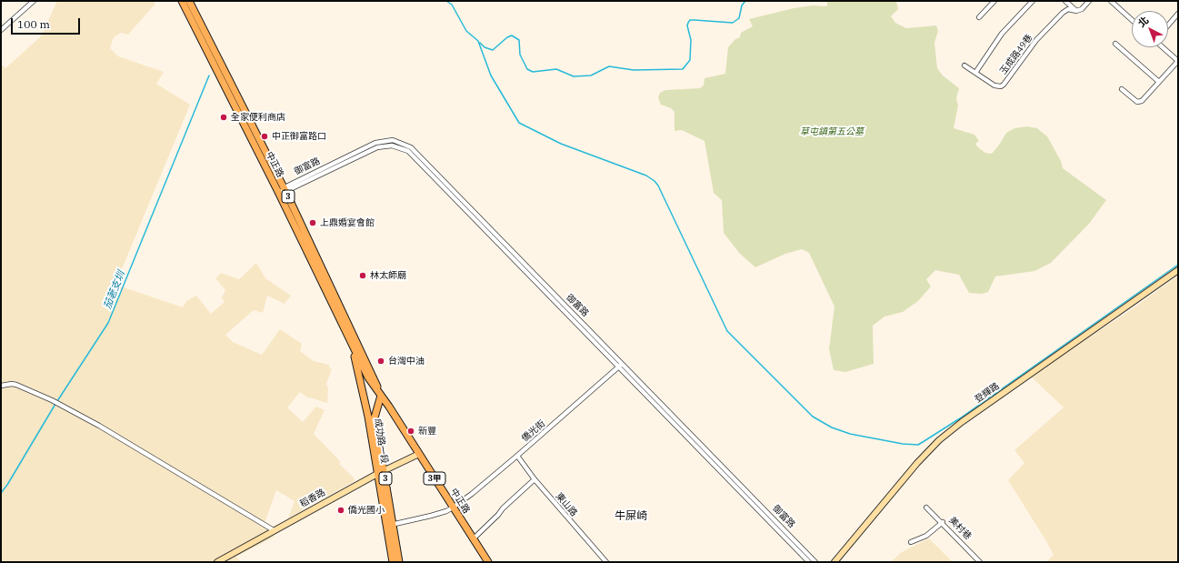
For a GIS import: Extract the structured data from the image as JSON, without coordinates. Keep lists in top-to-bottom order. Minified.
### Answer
{"streets":{"main road":["中正路","3","成功路一段","3甲"],"street":["玉成路49巷","御富路","登輝路","僑光街","稻香路","東山路","美村巷"]},"crossings":[["中正路","御富路"],["中正路","僑光街"],["中正路","成功路一段"],["中正路","稻香路"],["御富路","僑光街"],["僑光街","成功路一段"],["僑光街","東山路"],["成功路一段","稻香路"]],"districts":["牛屎崎"],"water":["茄荖支圳"],"parks":["草屯鎮第五公墓"],"places":["全家便利商店","中正御富路口","上鼎婚宴會館","林太師廟","台灣中油","新豐","僑光國小"],"scale_bar":"100 m","north":"top left"}
